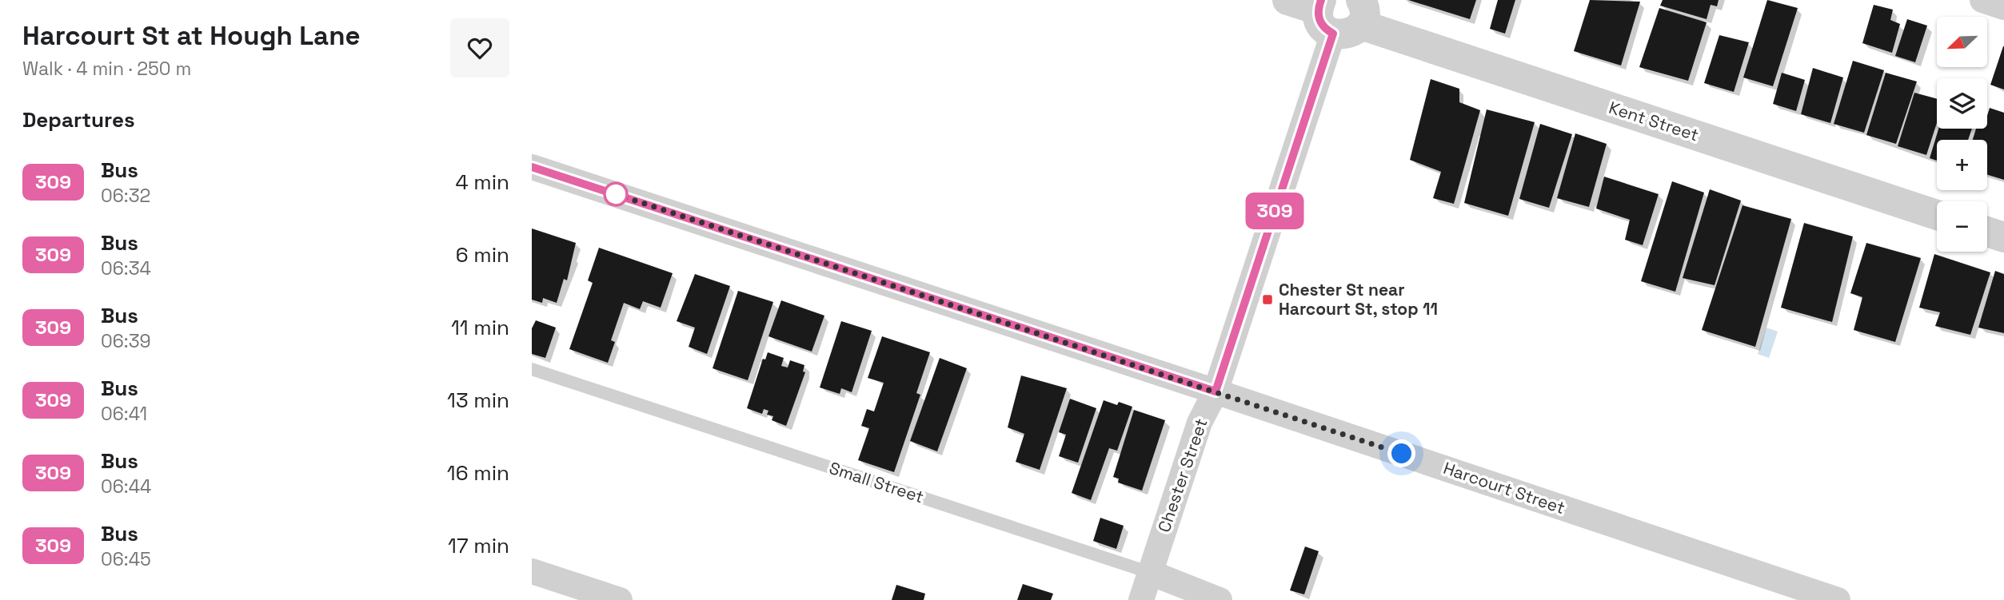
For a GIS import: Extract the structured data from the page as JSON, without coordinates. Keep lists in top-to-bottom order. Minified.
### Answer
{"streets":{"street":["Kent Street","Chester Street","Small Street","Harcourt Street"]},"crossings":[["Kent Street","Chester Street"],["Chester Street","Small Street"],["Chester Street","Harcourt Street"]],"places":{"transit":["Chester St near Harcourt St, stop 11"]},"lines":["bus line 309"],"north":"bottom left","page":{"heading":[["Harcourt St at Hough Lane","Walk · 4 min · 250 m"],"Departures"],"on_map":"309","map_buttons":["+","−"],"list":[{"mark":"309","name":"Bus","note":"06:32","value":"4 min"},{"mark":"309","name":"Bus","note":"06:34","value":"6 min"},{"mark":"309","name":"Bus","note":"06:39","value":"11 min"},{"mark":"309","name":"Bus","note":"06:41","value":"13 min"},{"mark":"309","name":"Bus","note":"06:44","value":"16 min"},{"mark":"309","name":"Bus","note":"06:45","value":"17 min"}]}}
